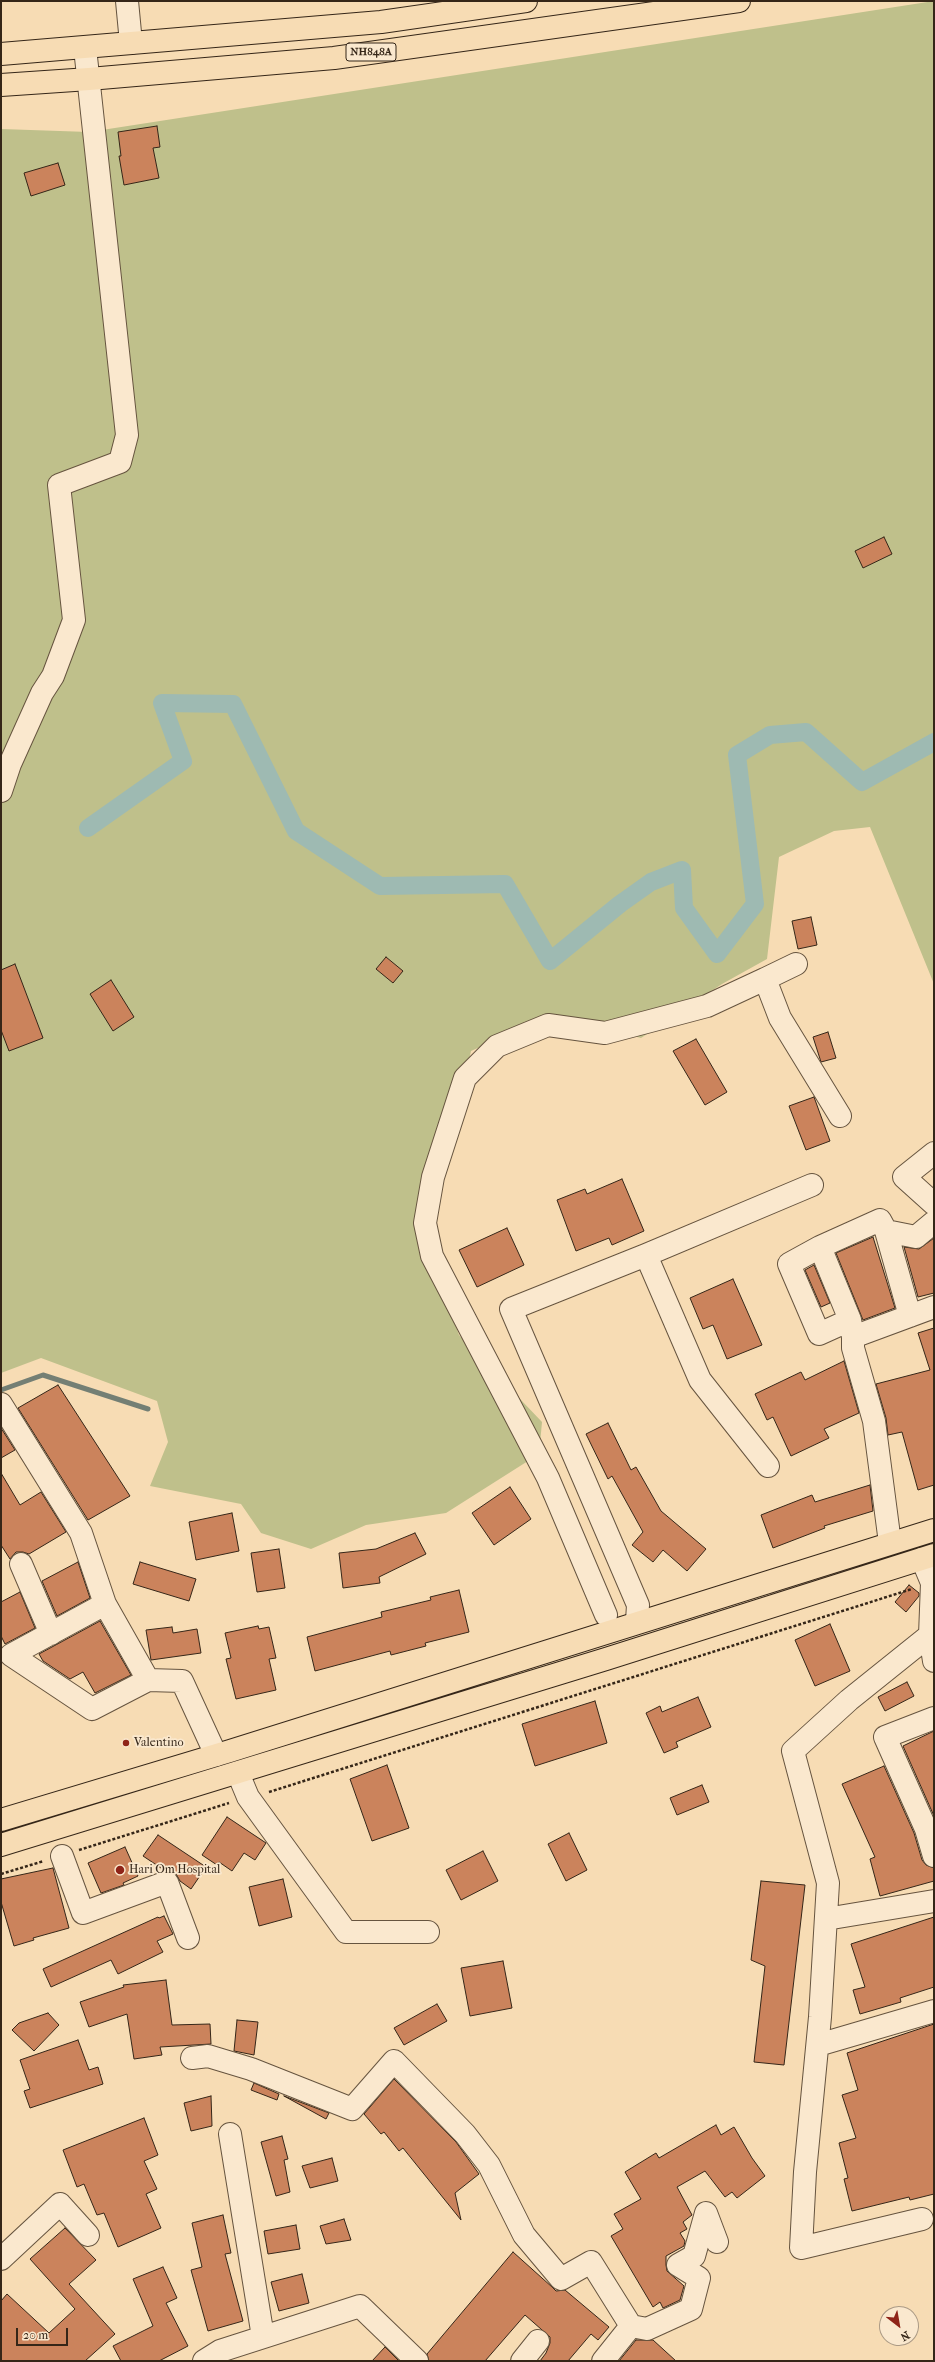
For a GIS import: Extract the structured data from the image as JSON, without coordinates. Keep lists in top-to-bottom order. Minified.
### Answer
{"streets":{"main road":["NH848A"]},"places":["Valentino","Hari Om Hospital"],"scale_bar":"20 m","north":"bottom right"}
